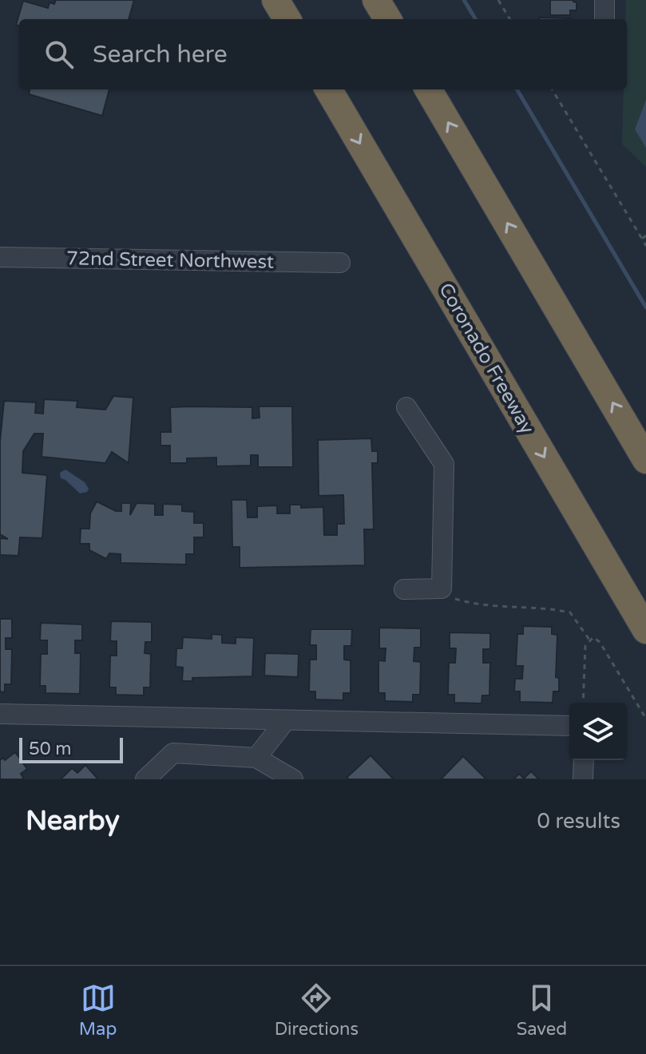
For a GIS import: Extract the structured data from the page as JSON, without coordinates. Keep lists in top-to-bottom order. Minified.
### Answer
{"streets":{"highway":["Coronado Freeway"],"street":["72nd Street Northwest"]},"scale_bar":"50 m","page":{"search":"Search here","scale":"50 m","heading":["Nearby","0 results"],"nav":["Map","Directions","Saved"]}}
